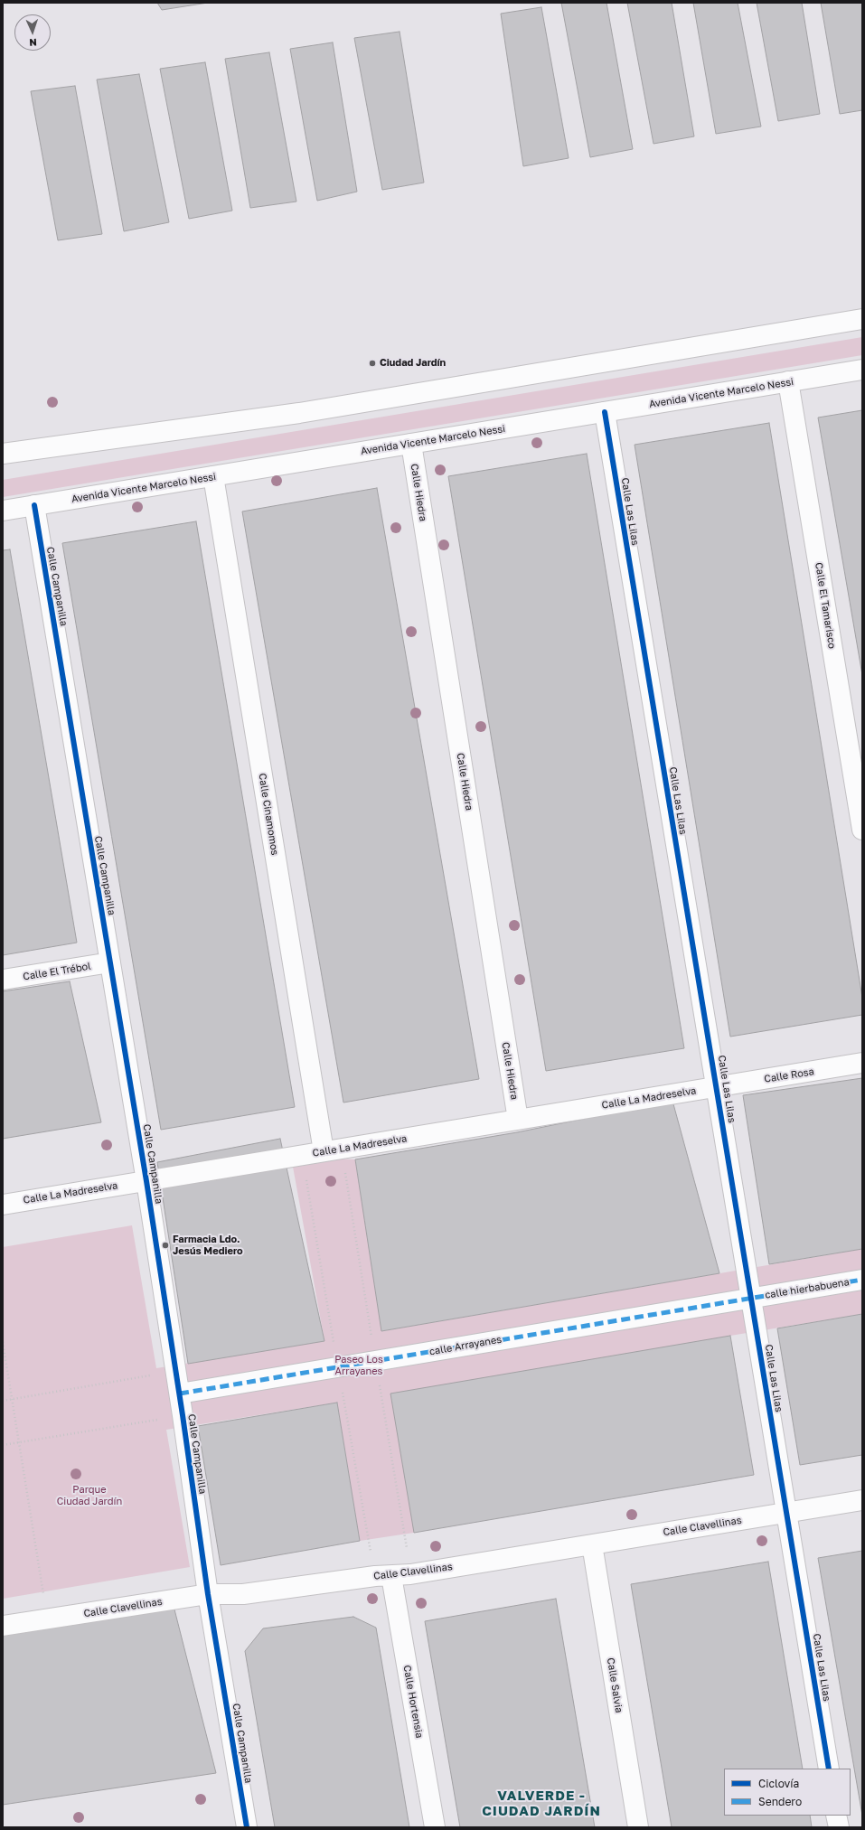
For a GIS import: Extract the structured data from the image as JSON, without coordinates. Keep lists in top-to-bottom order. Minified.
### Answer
{"streets":{"street":["Avenida Vicente Marcelo Nessi","Calle Hiedra","Calle Las Lilas","Calle Campanilla","Calle El Tamarisco","Calle Cinamomos","Calle El Trébol","Calle Rosa","Calle La Madreselva","calle hierbabuena","calle Arrayanes","Calle Clavellinas","Calle Salvia","Calle Hortensia"]},"crossings":[["Avenida Vicente Marcelo Nessi","Calle Hiedra"],["Avenida Vicente Marcelo Nessi","Calle Las Lilas"],["Avenida Vicente Marcelo Nessi","Calle Campanilla"],["Avenida Vicente Marcelo Nessi","Calle El Tamarisco"],["Avenida Vicente Marcelo Nessi","Calle Cinamomos"],["Calle Hiedra","Calle La Madreselva"],["Calle Las Lilas","Calle Rosa"],["Calle Las Lilas","Calle La Madreselva"],["Calle Las Lilas","calle hierbabuena"],["Calle Las Lilas","calle Arrayanes"],["Calle Las Lilas","Calle Clavellinas"],["Calle Campanilla","Calle El Trébol"],["Calle Campanilla","Calle La Madreselva"],["Calle Campanilla","calle Arrayanes"],["Calle Campanilla","Calle Clavellinas"],["Calle Cinamomos","Calle La Madreselva"],["Calle Rosa","Calle La Madreselva"],["calle hierbabuena","calle Arrayanes"],["Calle Clavellinas","Calle Salvia"],["Calle Clavellinas","Calle Hortensia"]],"districts":["VALVERDE - CIUDAD JARDÍN"],"parks":["Paseo Los Arrayanes","Parque Ciudad Jardín"],"places":["Ciudad Jardín","Farmacia Ldo. Jesús Mediero"],"legend":["Ciclovía","Sendero"],"north":"bottom"}
